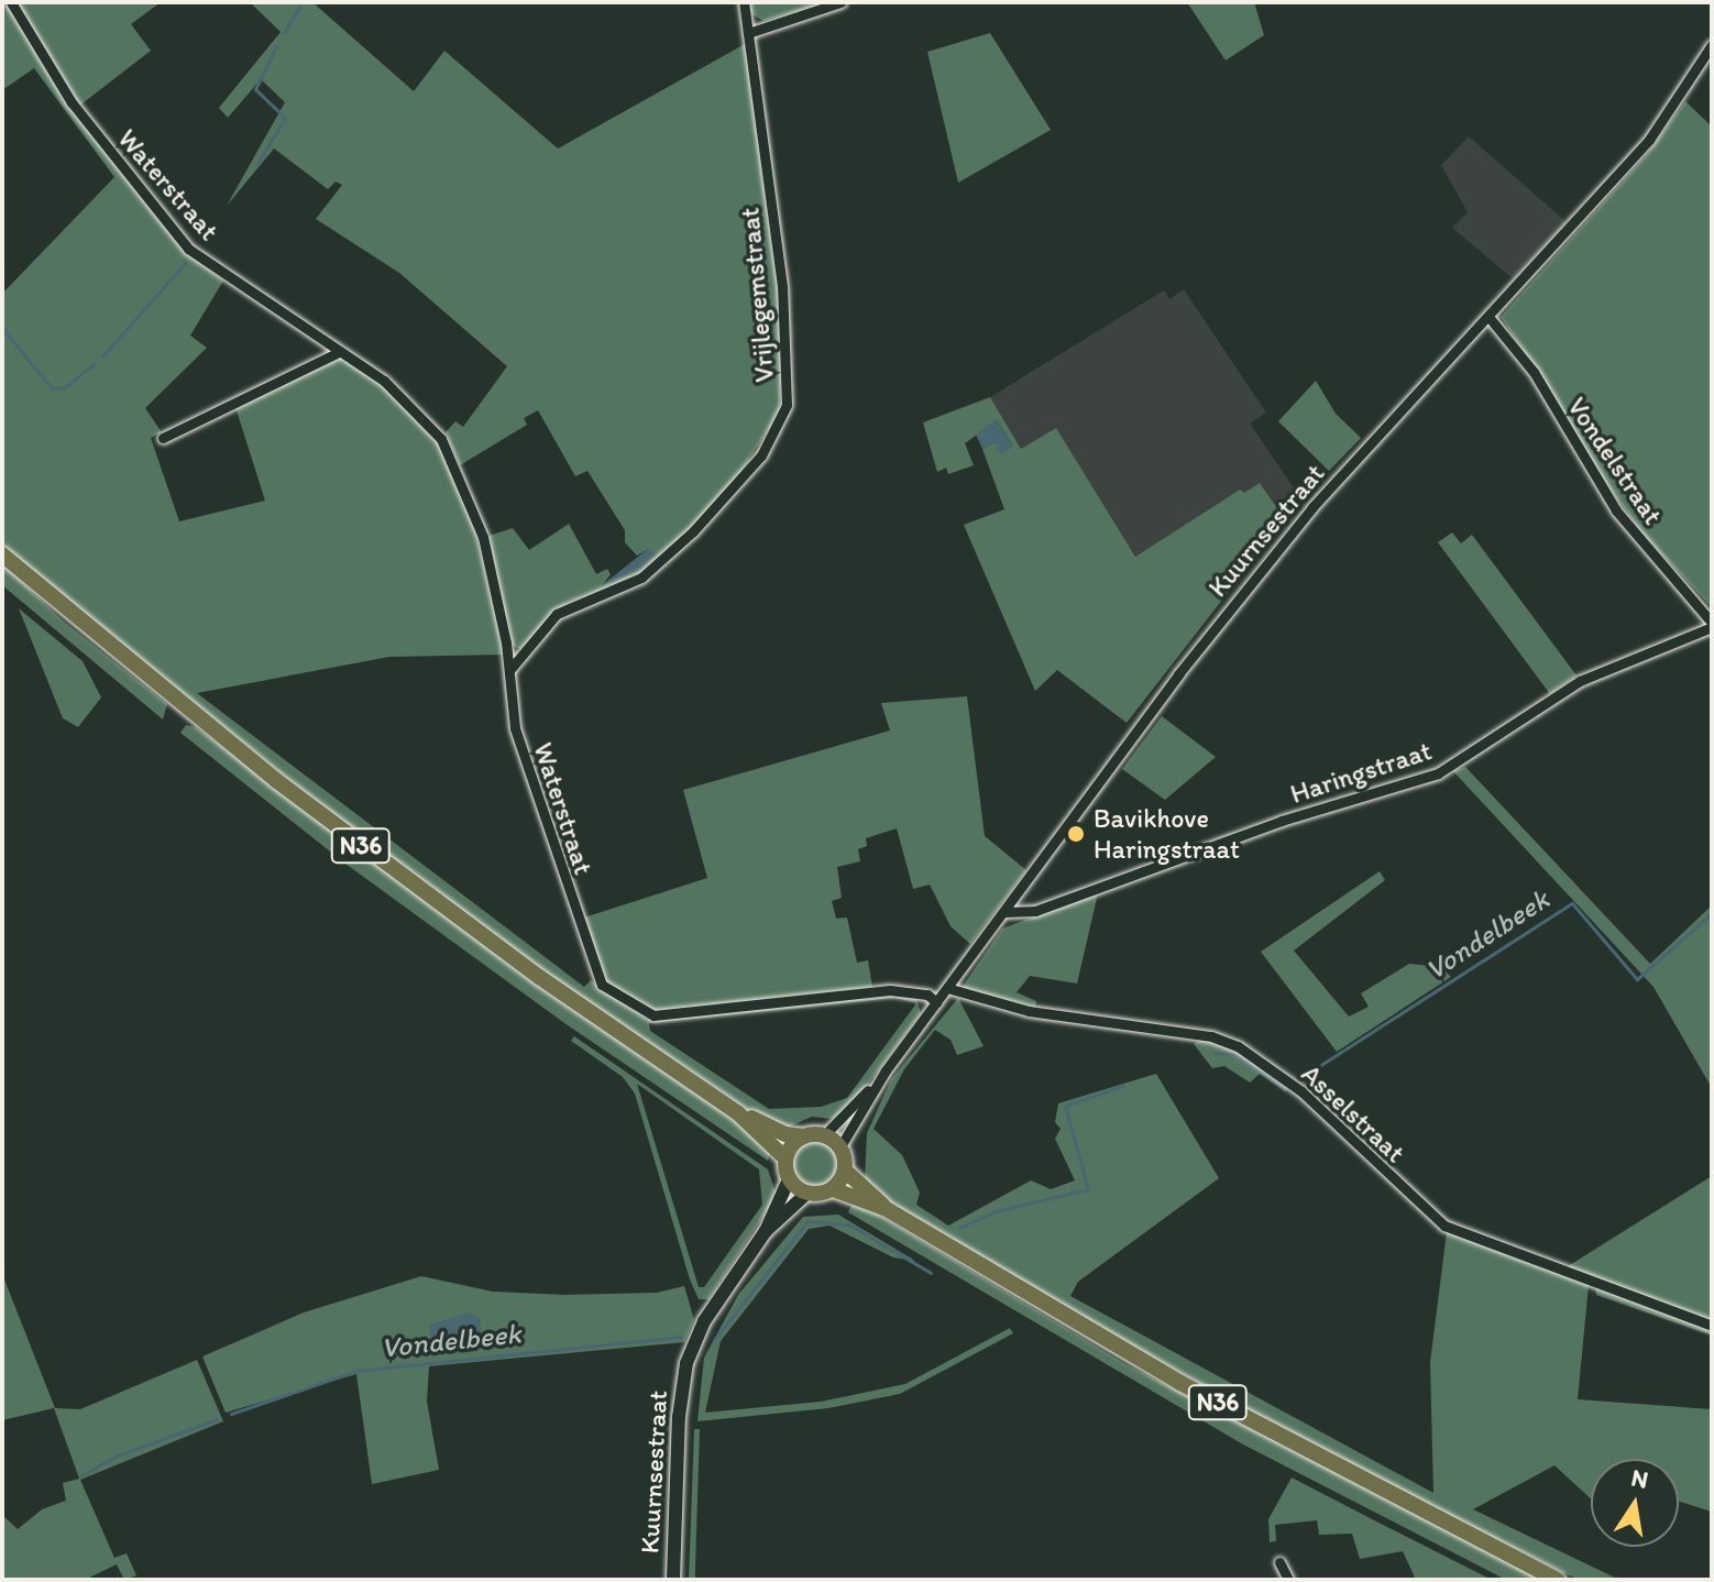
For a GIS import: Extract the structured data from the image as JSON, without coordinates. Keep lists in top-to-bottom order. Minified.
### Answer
{"streets":{"main road":["N36"],"street":["Waterstraat","Vrijlegemstraat","Vondelstraat","Kuurnsestraat","Haringstraat","Asselstraat"]},"crossings":[["Waterstraat","Vrijlegemstraat"],["Waterstraat","Kuurnsestraat"],["Vondelstraat","Kuurnsestraat"],["Vondelstraat","Haringstraat"],["Kuurnsestraat","Haringstraat"],["Kuurnsestraat","N36"],["Kuurnsestraat","Asselstraat"]],"water":["Vondelbeek"],"places":["Bavikhove Haringstraat"],"north":"top"}
